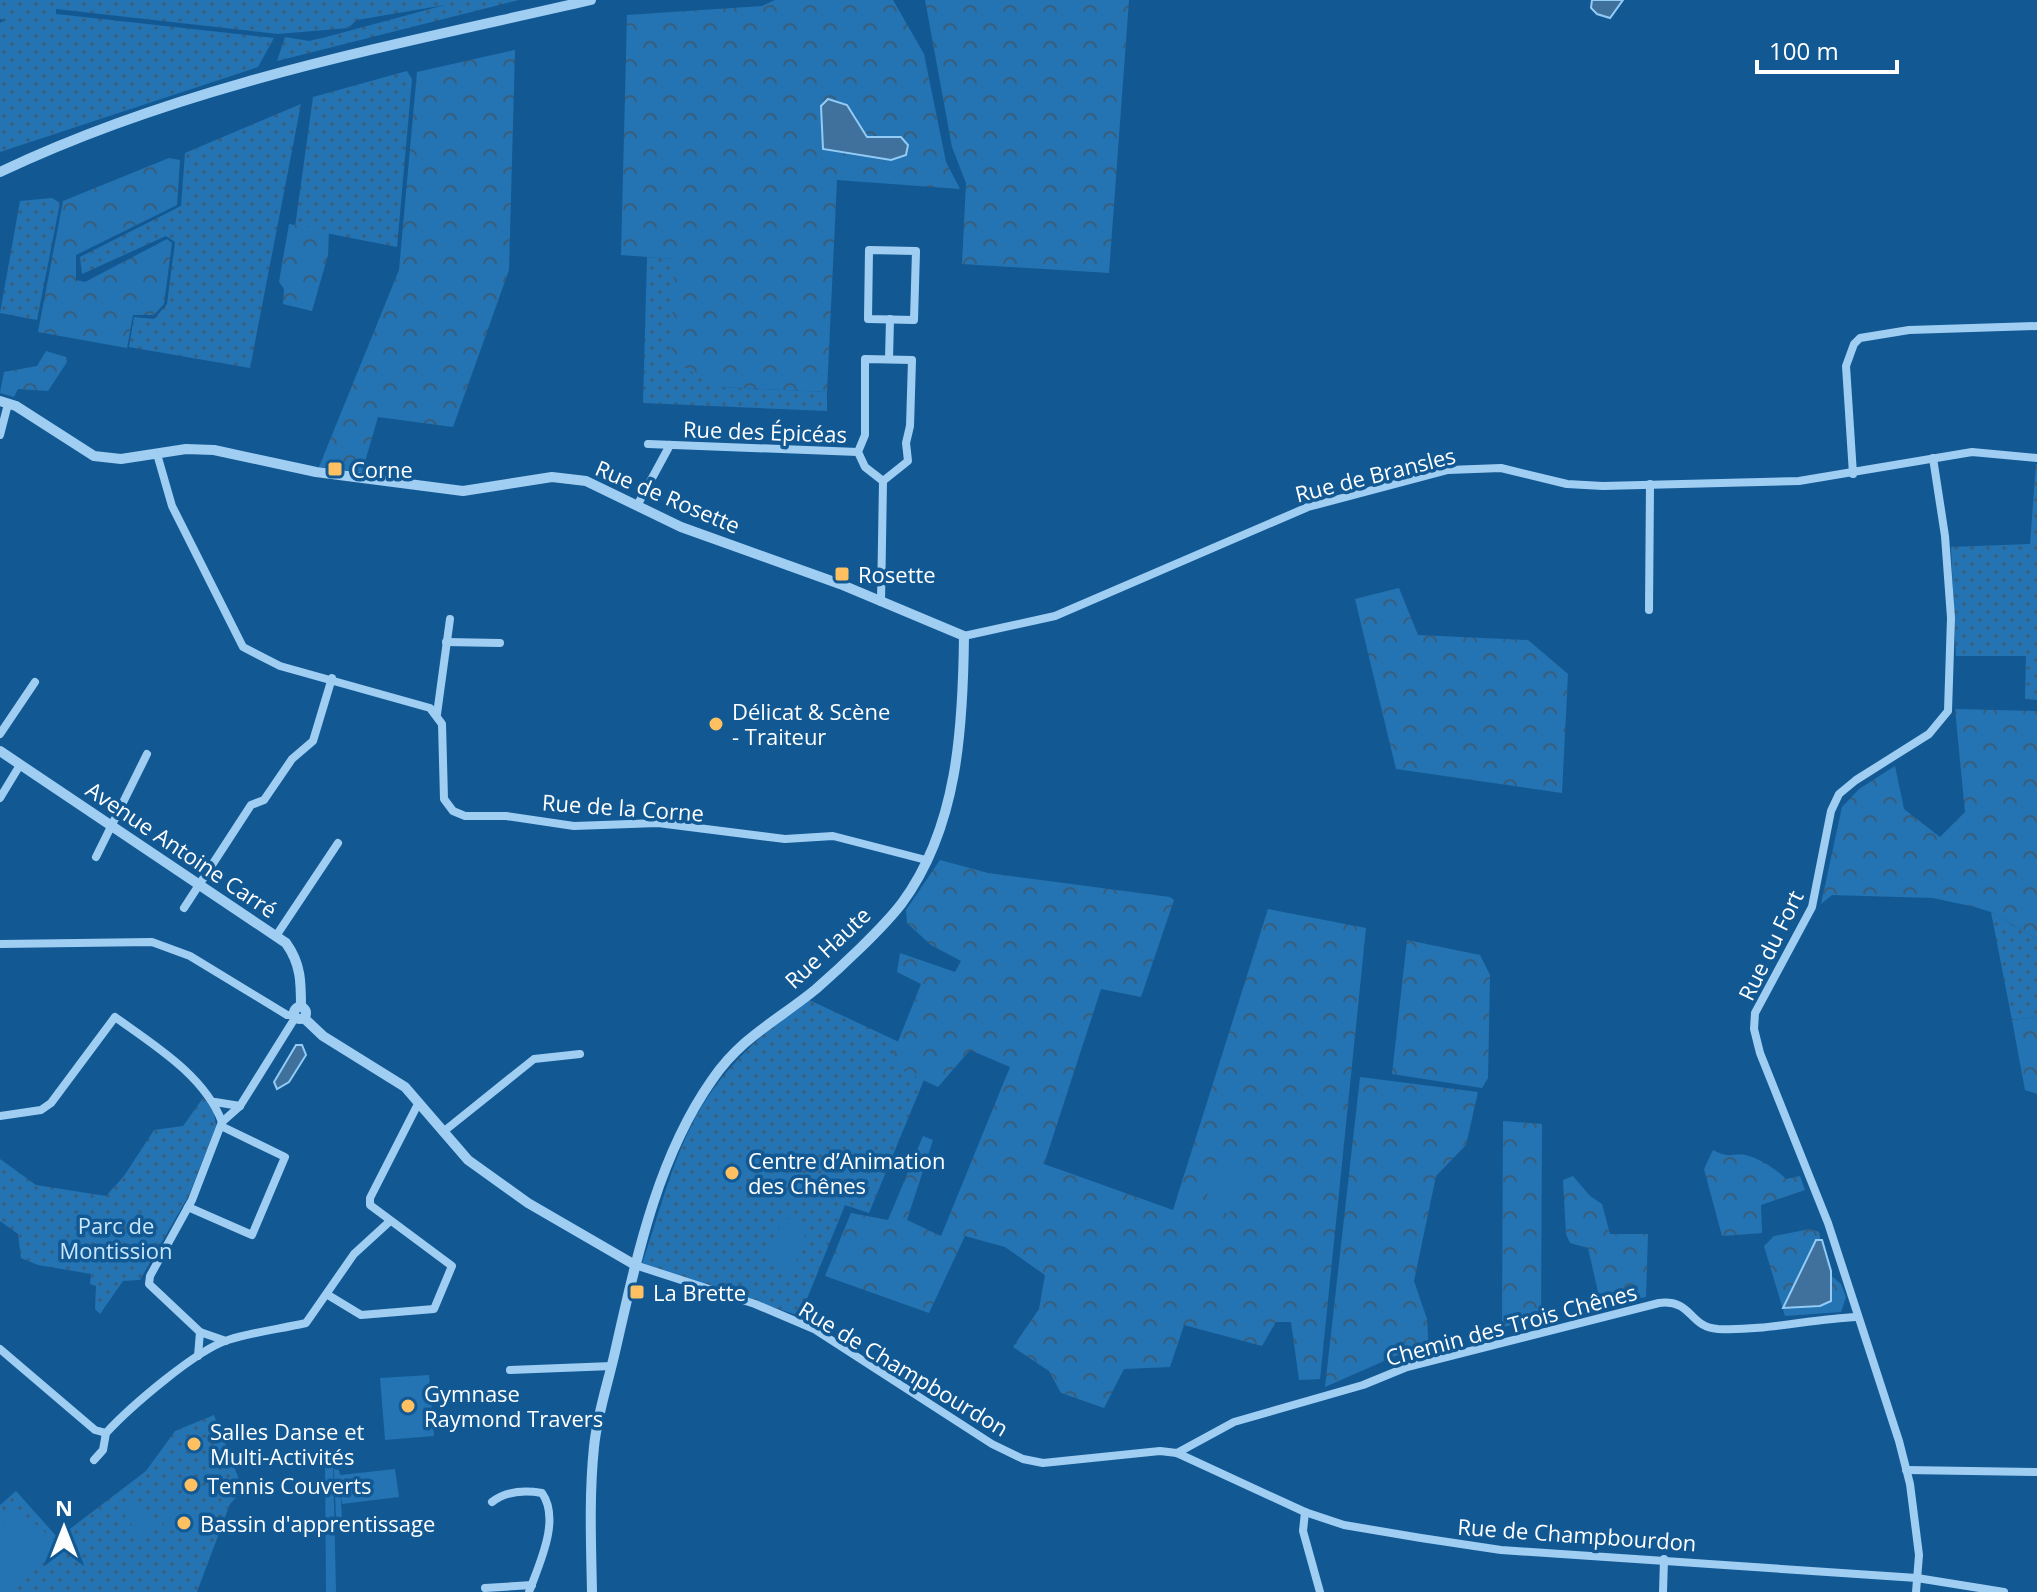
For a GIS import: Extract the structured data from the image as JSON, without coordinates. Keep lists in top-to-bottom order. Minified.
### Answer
{"streets":{"street":["Rue des Épicéas","Rue de Bransles","Rue de Rosette","Rue de la Corne","Avenue Antoine Carré","Rue du Fort","Rue Haute","Chemin des Trois Chênes","Rue de Champbourdon"]},"crossings":[["Rue des Épicéas","Rue de Rosette"],["Rue de Bransles","Rue de Rosette"],["Rue de Bransles","Rue du Fort"],["Rue de Bransles","Rue Haute"],["Rue de Rosette","Rue Haute"],["Rue de la Corne","Rue Haute"],["Rue du Fort","Chemin des Trois Chênes"],["Rue du Fort","Rue de Champbourdon"],["Rue Haute","Rue de Champbourdon"],["Chemin des Trois Chênes","Rue de Champbourdon"]],"parks":["Parc de Montission"],"places":{"transit":["Corne","Rosette","La Brette"],"other":["Délicat & Scène - Traiteur","Centre d’Animation des Chênes","Gymnase Raymond Travers","Salles Danse et Multi-Activités","Tennis Couverts","Bassin d'apprentissage"]},"scale_bar":"100 m","north":"top"}
